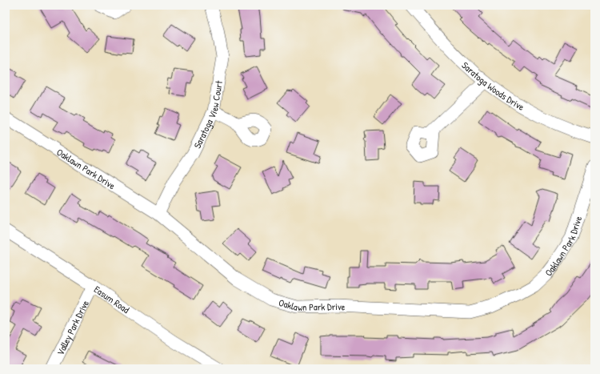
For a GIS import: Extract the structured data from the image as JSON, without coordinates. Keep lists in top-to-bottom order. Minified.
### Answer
{"streets":{"street":["Saratoga Woods Drive","Saratoga View Court","Oaklawn Park Drive","Easum Road","Valley Park Drive"]},"crossings":[["Saratoga View Court","Oaklawn Park Drive"],["Easum Road","Valley Park Drive"]]}
